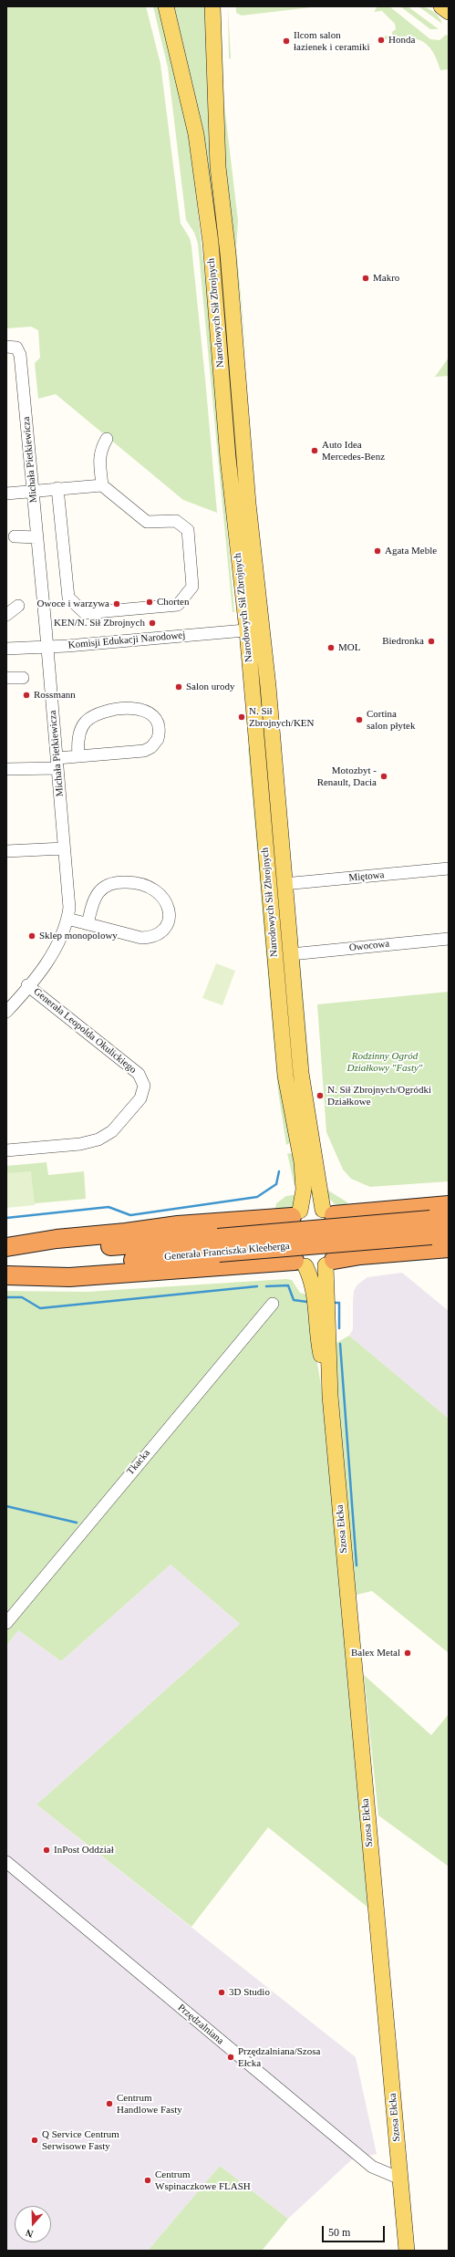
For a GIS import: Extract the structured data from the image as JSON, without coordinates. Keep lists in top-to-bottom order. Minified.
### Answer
{"streets":{"highway":["Generała Franciszka Kleeberga"],"main road":["Narodowych Sił Zbrojnych","Szosa Ełcka"],"street":["Michała Pietkiewicza","Komisji Edukacji Narodowej","Miętowa","Owocowa","Generała Leopolda Okulickiego","Tkacka","Przędzalniana"]},"crossings":[["Narodowych Sił Zbrojnych","Komisji Edukacji Narodowej"],["Narodowych Sił Zbrojnych","Miętowa"],["Narodowych Sił Zbrojnych","Owocowa"],["Narodowych Sił Zbrojnych","Szosa Ełcka"],["Michała Pietkiewicza","Komisji Edukacji Narodowej"],["Michała Pietkiewicza","Generała Leopolda Okulickiego"],["Szosa Ełcka","Przędzalniana"]],"parks":["Rodzinny Ogród Działkowy \"Fasty\""],"places":["Honda","Ilcom salon łazienek i ceramiki","Makro","Auto Idea Mercedes-Benz","Agata Meble","Chorten","Owoce i warzywa","KEN/N. Sił Zbrojnych","Biedronka","MOL","Salon urody","Rossmann","N. Sił Zbrojnych/KEN","Cortina salon płytek","Motozbyt - Renault, Dacia","Sklep monopolowy","N. Sił Zbrojnych/Ogródki Działkowe","Balex Metal","InPost Oddział","3D Studio","Przędzalniana/Szosa Ełcka","Centrum Handlowe Fasty","Q Service Centrum Serwisowe Fasty","Centrum Wspinaczkowe FLASH"],"scale_bar":"50 m","north":"bottom"}
